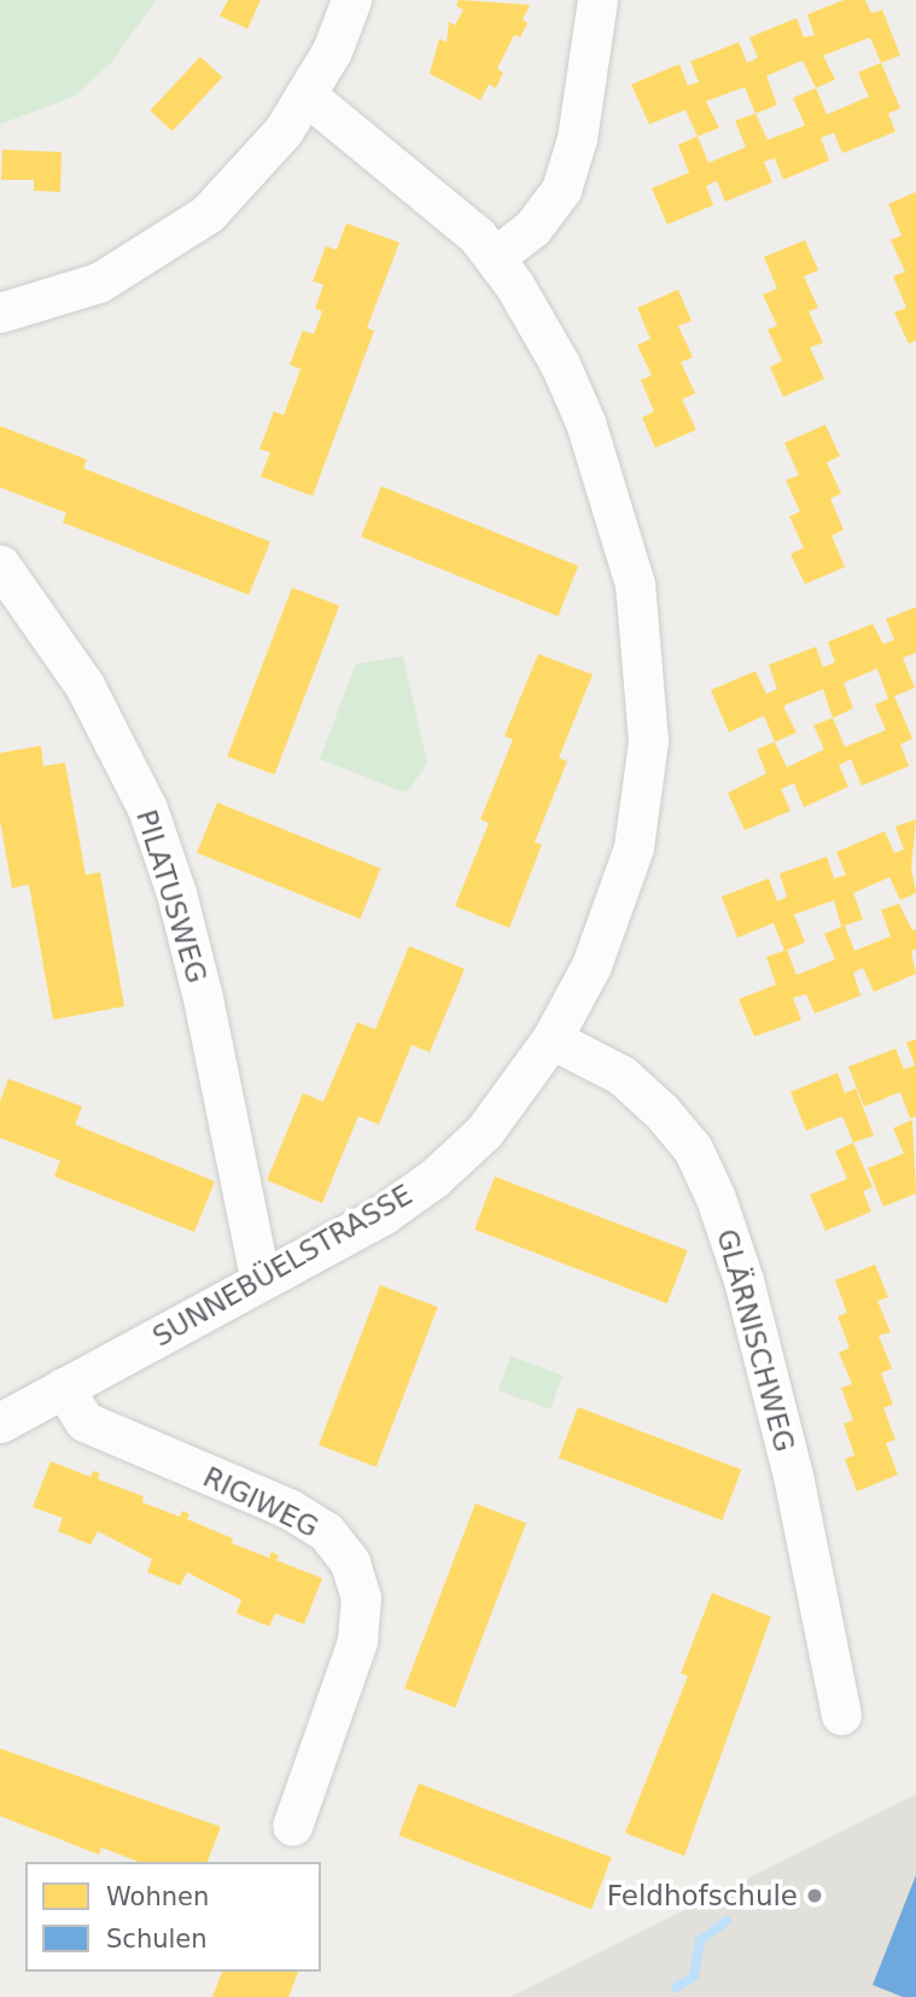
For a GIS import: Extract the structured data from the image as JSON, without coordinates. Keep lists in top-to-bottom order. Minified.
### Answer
{"streets":{"street":["PILATUSWEG","SUNNEBÜELSTRASSE","GLÄRNISCHWEG","RIGIWEG"]},"crossings":[["SUNNEBÜELSTRASSE","GLÄRNISCHWEG"],["SUNNEBÜELSTRASSE","RIGIWEG"]],"places":["Feldhofschule"],"legend":["Wohnen","Schulen"]}
